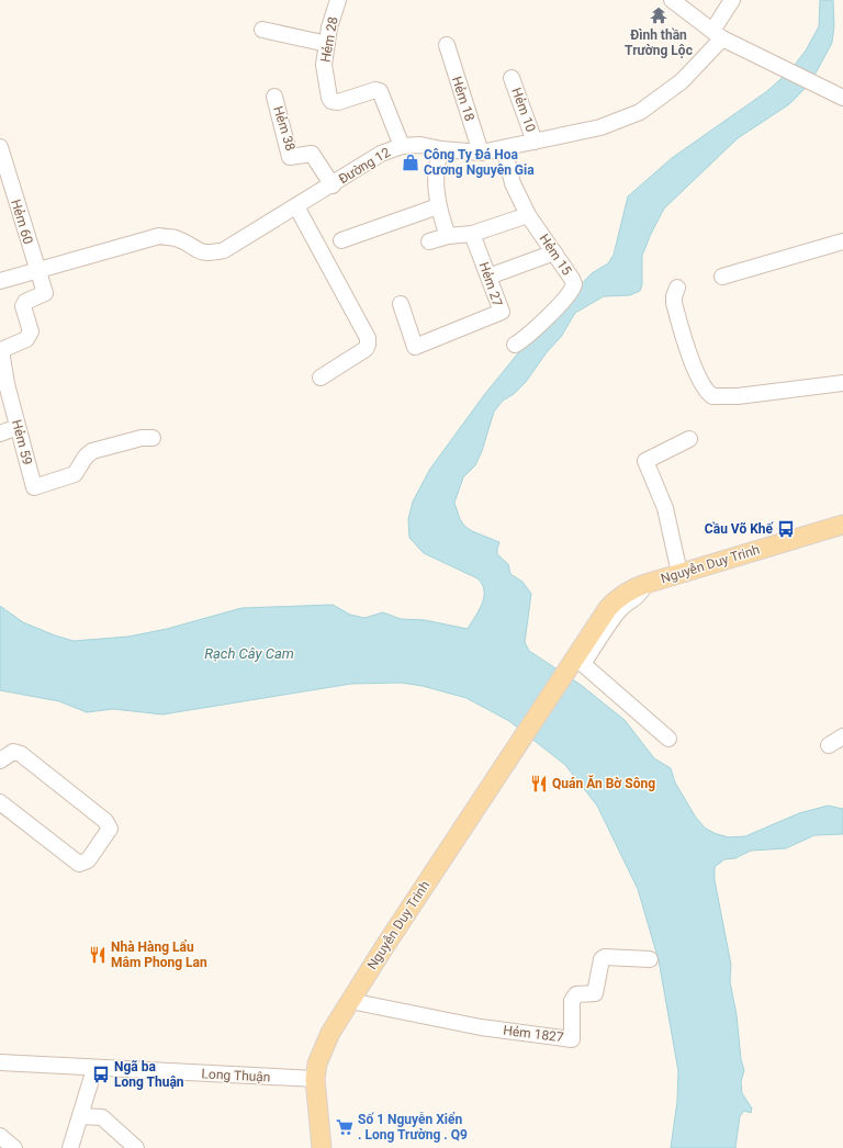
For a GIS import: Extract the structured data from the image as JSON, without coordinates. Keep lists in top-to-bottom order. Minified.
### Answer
{"streets":{"main road":["Nguyễn Duy Trinh"],"street":["Hẻm 28","Hẻm 18","Hẻm 10","Hẻm 38","Đường 12","Hẻm 60","Hẻm 15","Hẻm 27","Hẻm 59","Hẻm 1827","Long Thuận"]},"crossings":[["Hẻm 28","Đường 12"],["Hẻm 18","Đường 12"],["Hẻm 10","Đường 12"],["Hẻm 38","Đường 12"],["Đường 12","Hẻm 60"],["Đường 12","Hẻm 15"],["Đường 12","Hẻm 59"],["Hẻm 60","Hẻm 59"],["Nguyễn Duy Trinh","Hẻm 1827"],["Nguyễn Duy Trinh","Long Thuận"]],"water":["Rạch Cây Cam"],"places":{"temple":["Đình thần Trường Lộc"],"shop":["Công Ty Đá Hoa Cương Nguyên Gia"],"bus stop":["Cầu Võ Khế","Ngã ba Long Thuận"],"restaurant":["Quán Ăn Bờ Sông","Nhà Hàng Lẩu Mắm Phong Lan"],"supermarket":["Số 1 Nguyễn Xiển . Long Trường . Q9"]}}
